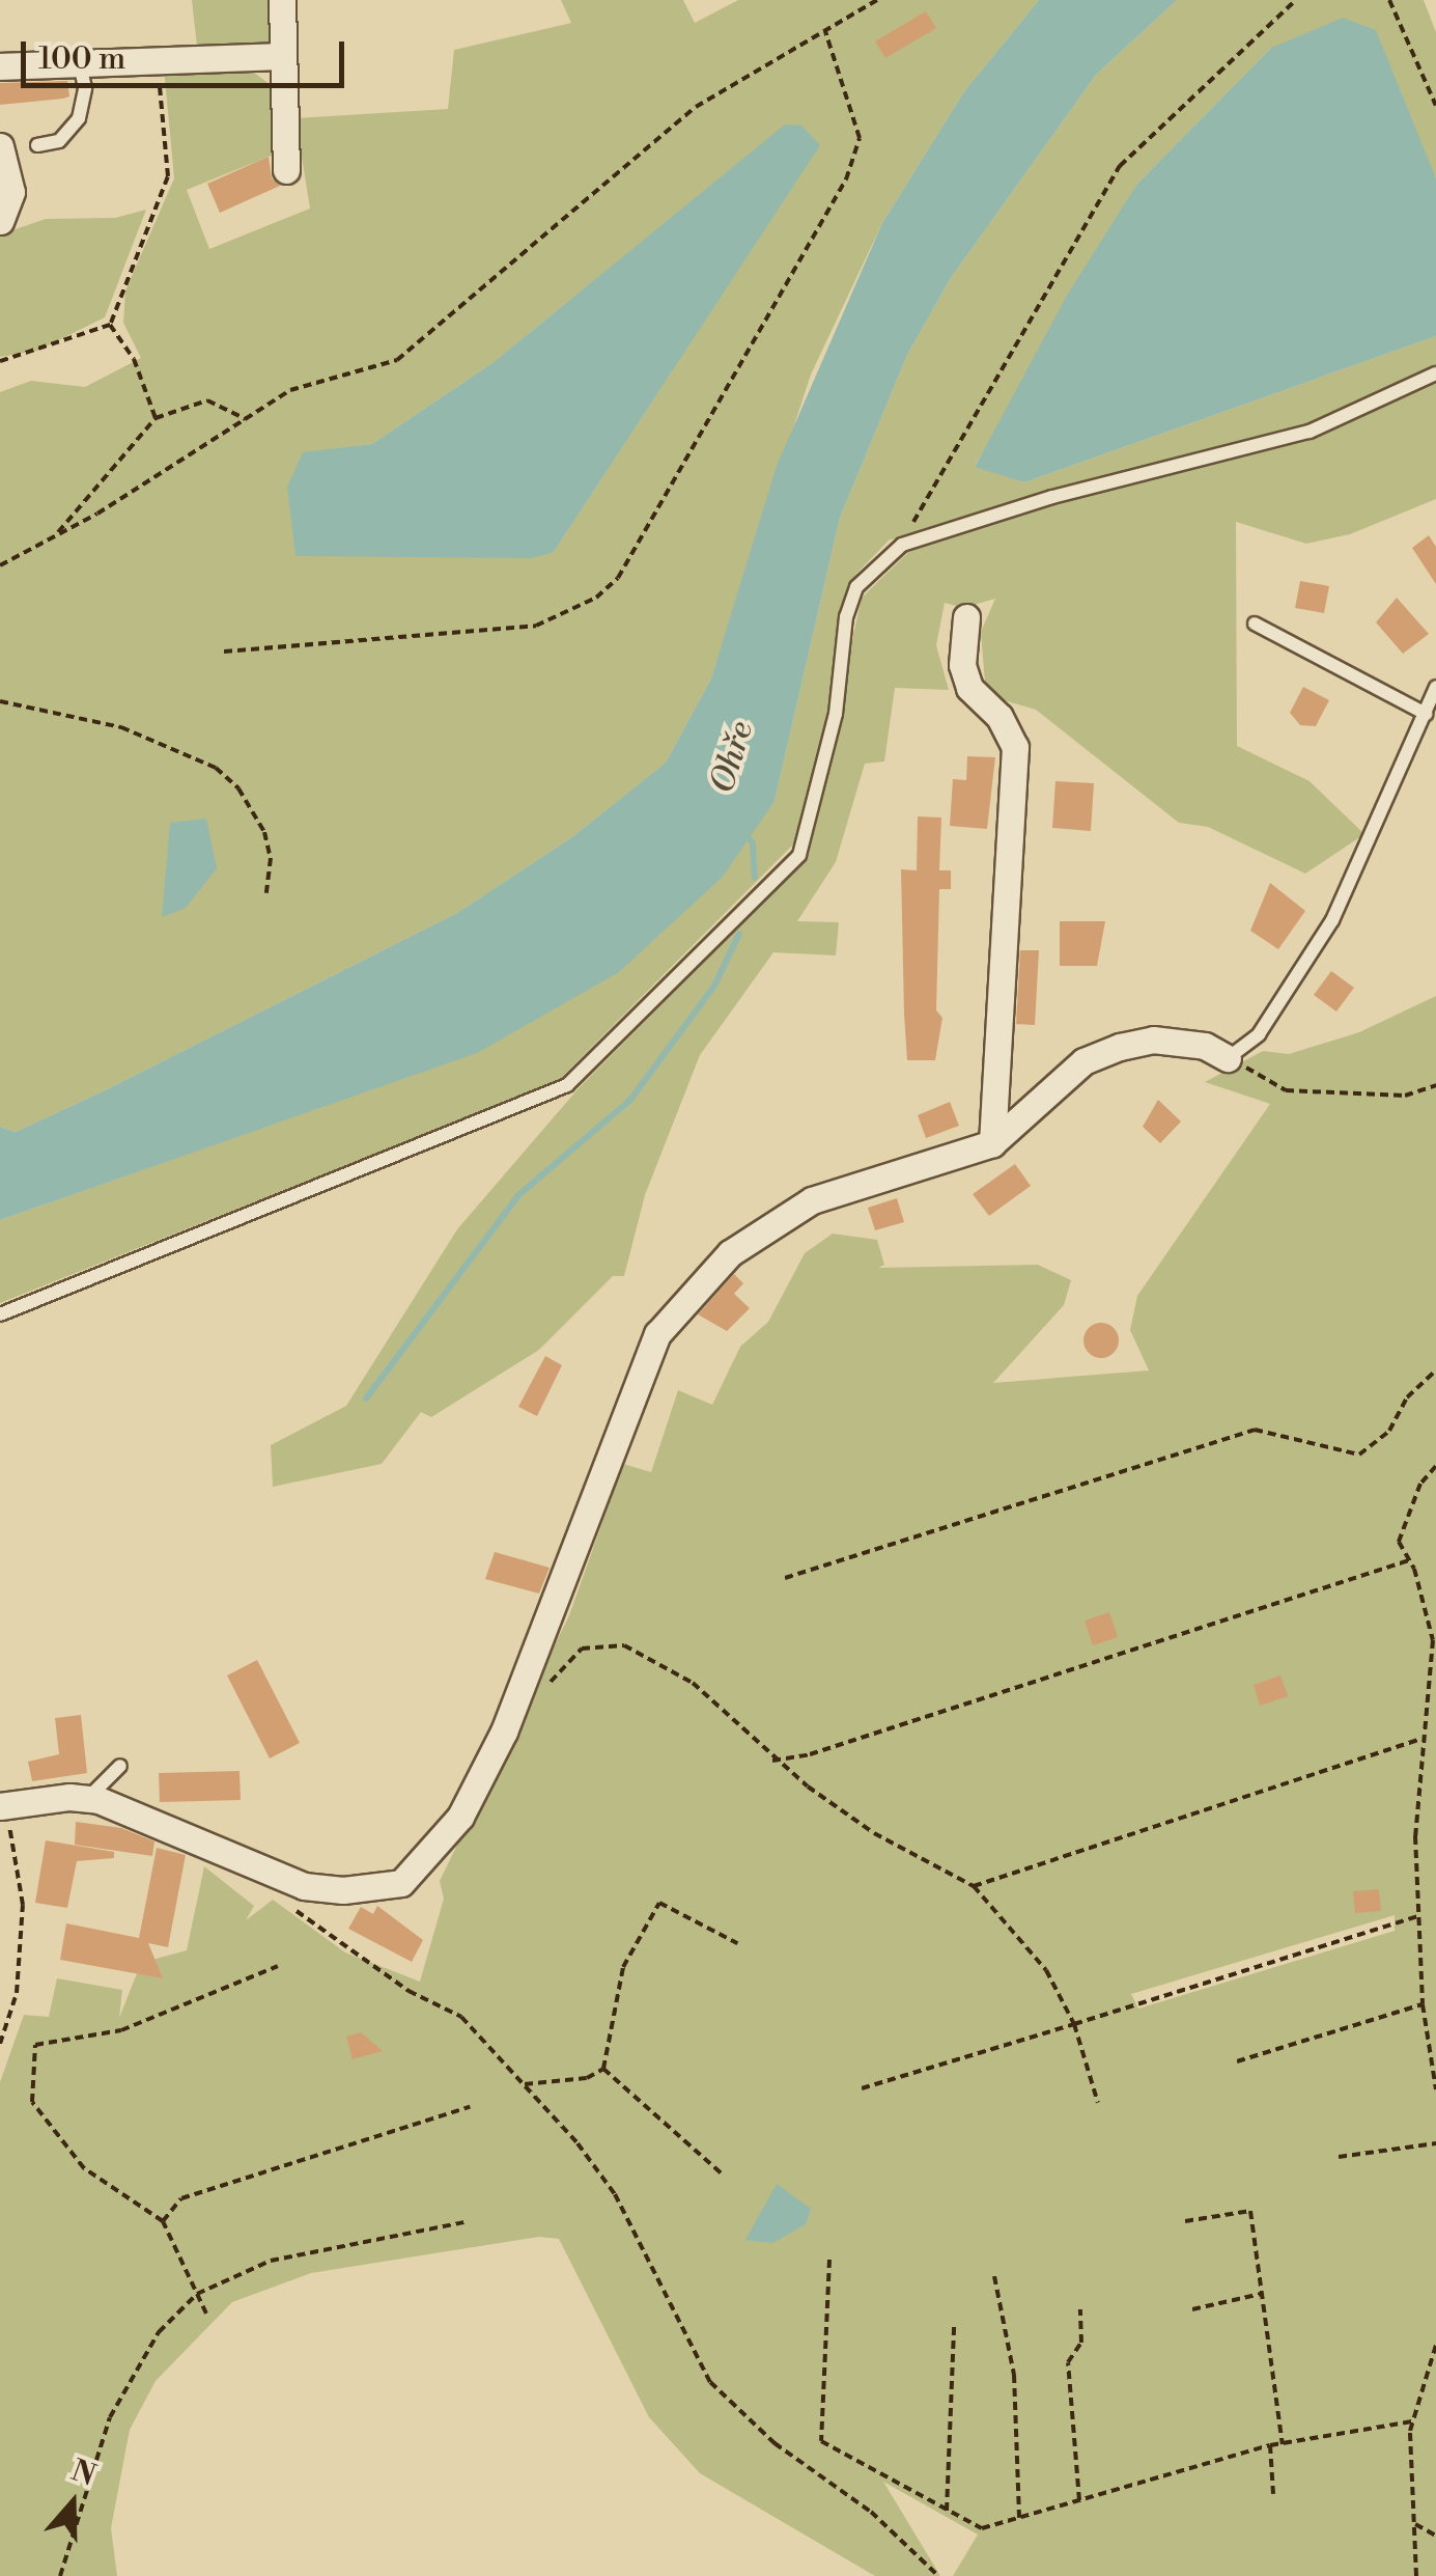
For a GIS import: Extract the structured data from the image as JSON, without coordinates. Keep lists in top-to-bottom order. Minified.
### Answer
{"water":["Ohře"],"scale_bar":"100 m","north":"top"}
